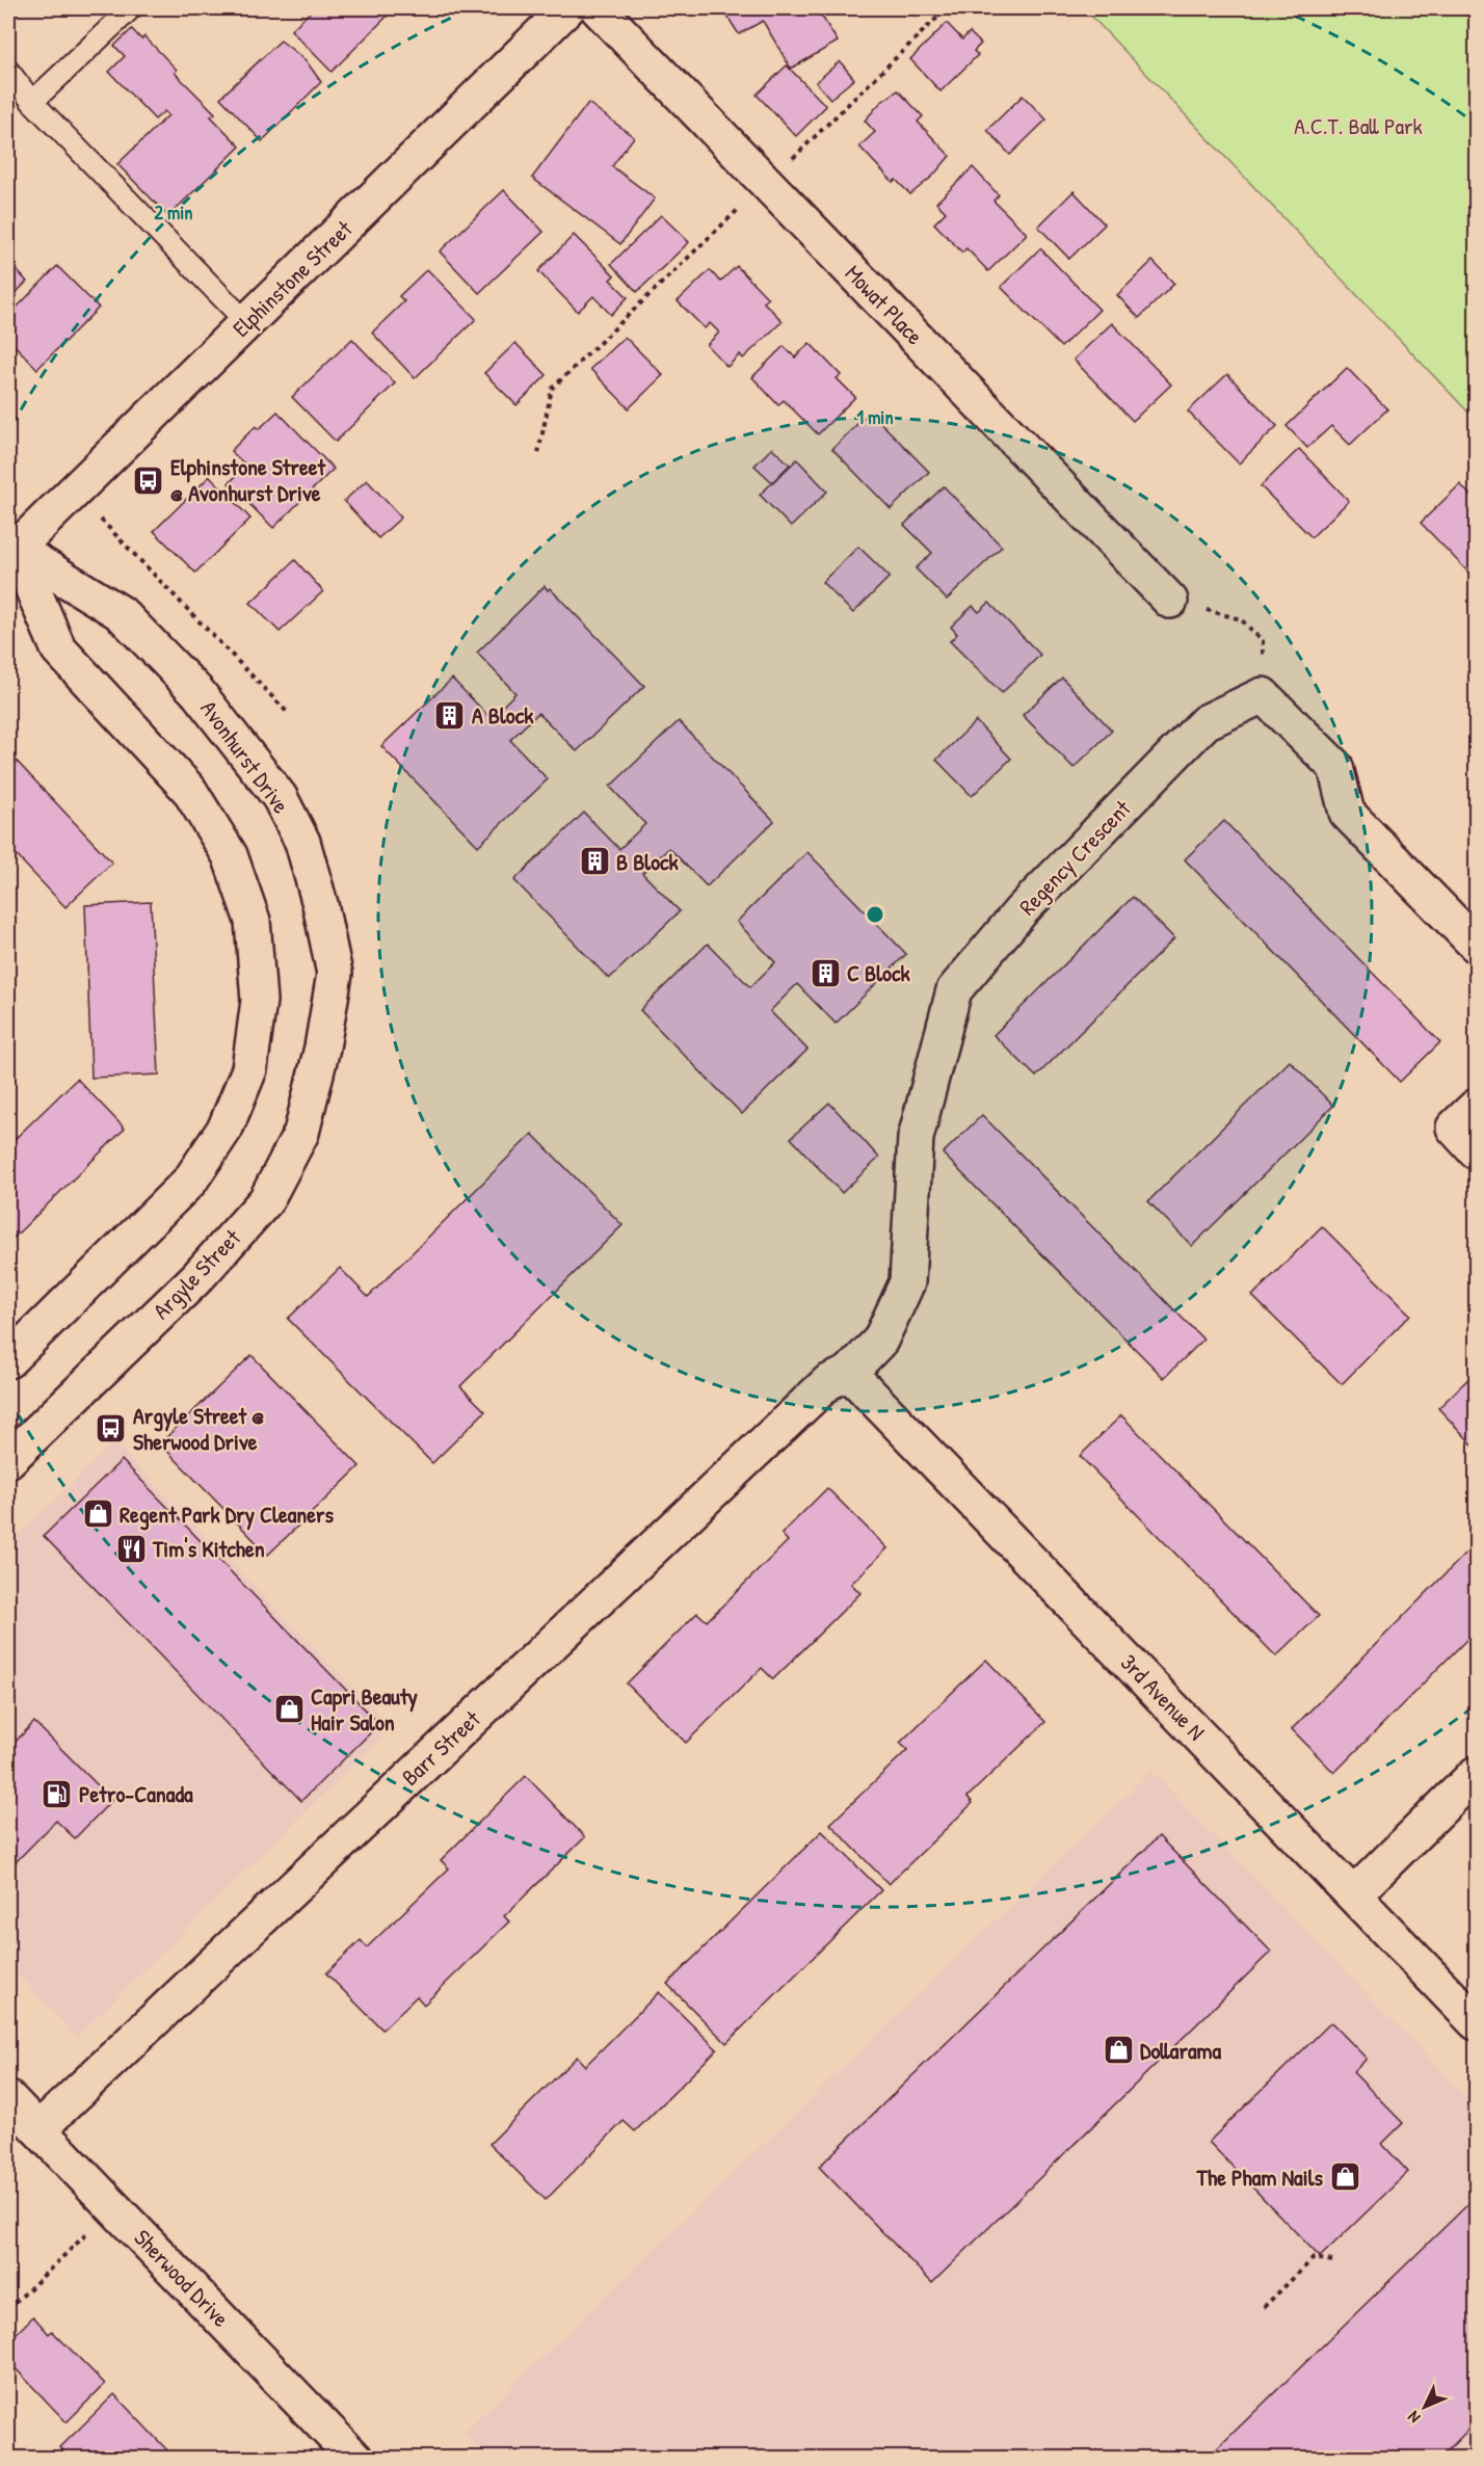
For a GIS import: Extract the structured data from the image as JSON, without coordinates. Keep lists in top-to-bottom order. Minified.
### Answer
{"streets":{"street":["Elphinstone Street","Mowat Place","Avonhurst Drive","Regency Crescent","Argyle Street","3rd Avenue N","Barr Street","Sherwood Drive"]},"crossings":[["Elphinstone Street","Avonhurst Drive"],["Avonhurst Drive","Argyle Street"],["Regency Crescent","3rd Avenue N"],["Regency Crescent","Barr Street"],["3rd Avenue N","Barr Street"],["Barr Street","Sherwood Drive"]],"parks":["A.C.T. Ball Park"],"places":{"bus stop":["Elphinstone Street @ Avonhurst Drive","Argyle Street @ Sherwood Drive"],"building":["A Block","B Block","C Block"],"shop":["Regent Park Dry Cleaners","Capri Beauty Hair Salon","Dollarama","The Pham Nails"],"restaurant":["Tim's Kitchen"],"fuel station":["Petro-Canada"]},"north":"bottom left","rings":["2 min","1 min"]}
